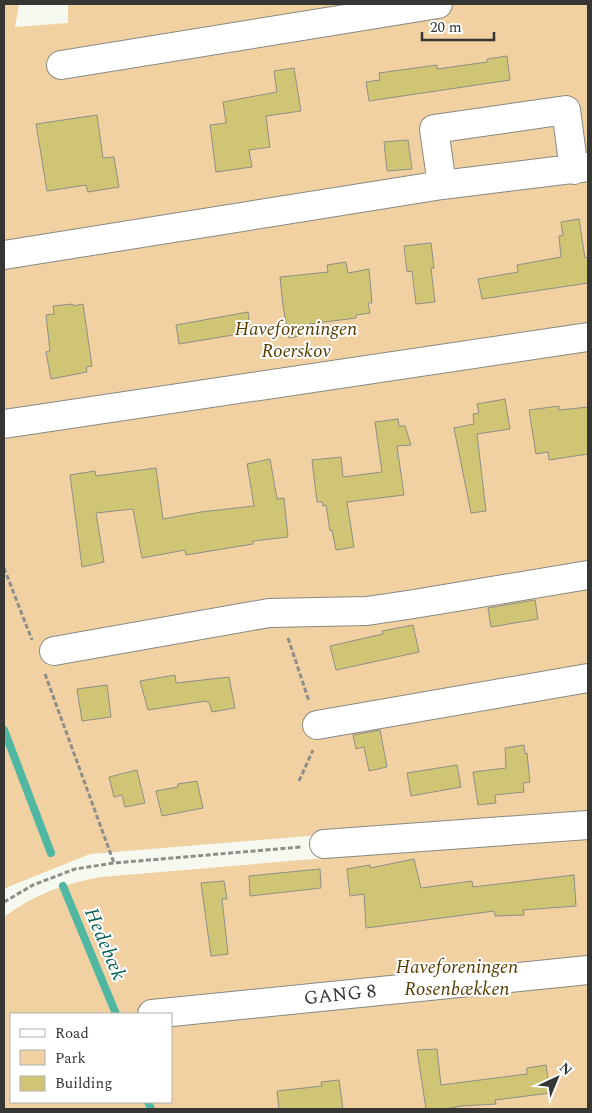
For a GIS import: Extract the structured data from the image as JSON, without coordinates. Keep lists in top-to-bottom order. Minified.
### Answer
{"streets":{"lane":["GANG 8"]},"water":["Hedebæk"],"parks":["Haveforeningen Roerskov","Haveforeningen Rosenbækken"],"legend":["Road","Park","Building"],"scale_bar":"20 m","north":"top right"}
